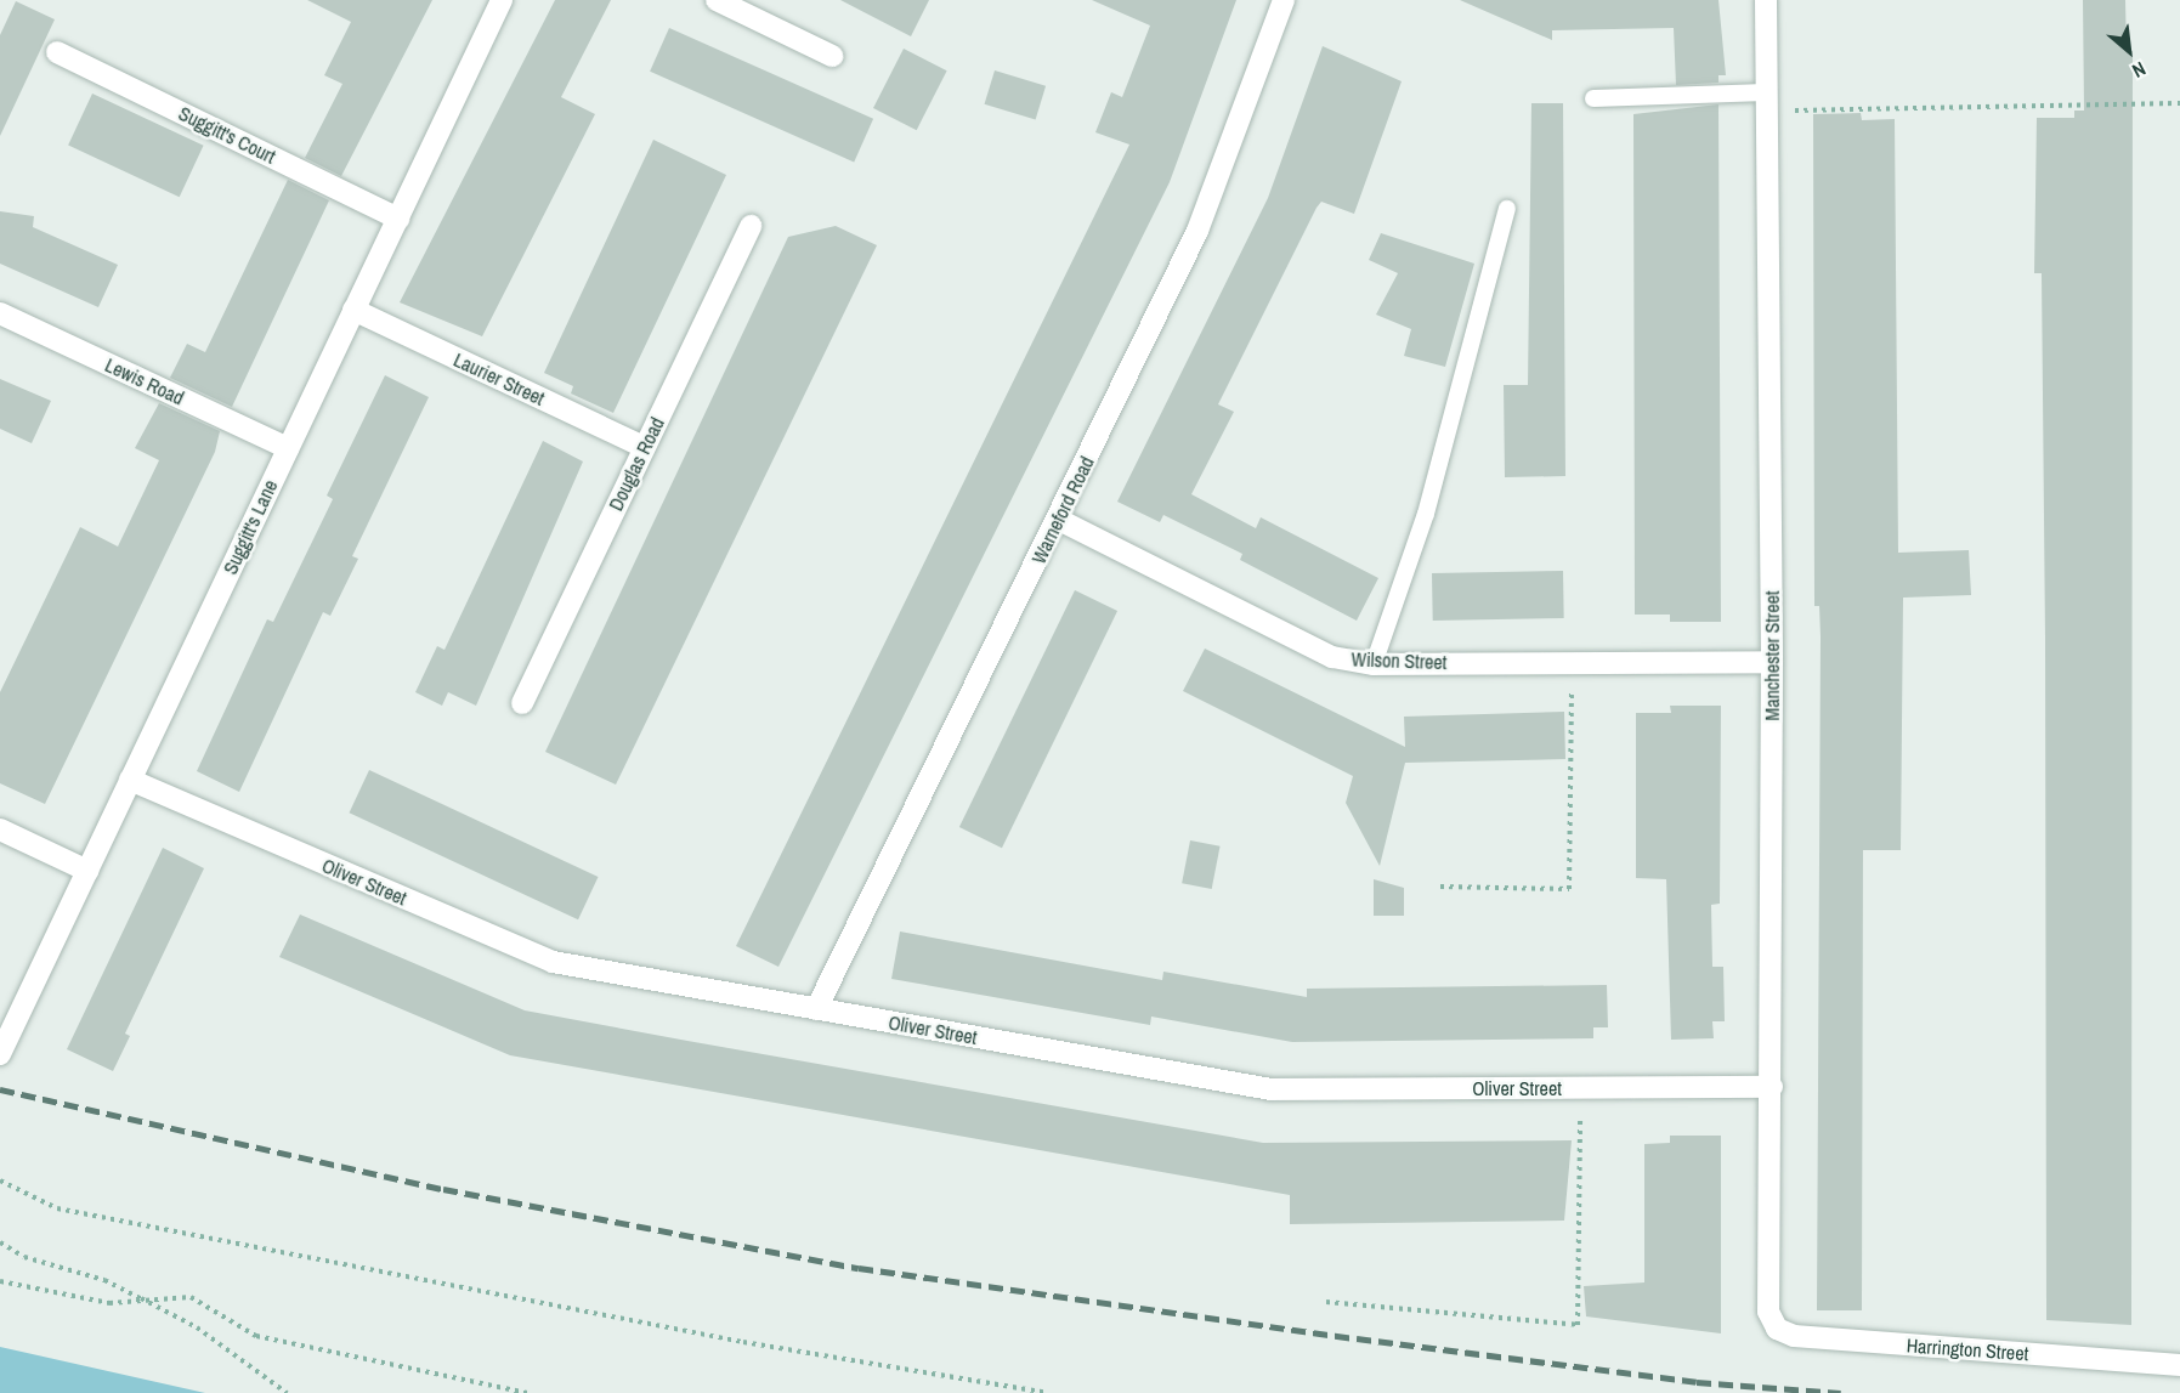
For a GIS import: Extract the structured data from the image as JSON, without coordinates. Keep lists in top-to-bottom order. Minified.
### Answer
{"streets":{"street":["Suggitt's Court","Laurier Street","Lewis Road","Douglas Road","Warneford Road","Suggitt's Lane","Manchester Street","Wilson Street","Oliver Street","Harrington Street"]},"crossings":[["Suggitt's Court","Suggitt's Lane"],["Laurier Street","Douglas Road"],["Laurier Street","Suggitt's Lane"],["Lewis Road","Suggitt's Lane"],["Warneford Road","Wilson Street"],["Warneford Road","Oliver Street"],["Suggitt's Lane","Oliver Street"],["Manchester Street","Wilson Street"],["Manchester Street","Oliver Street"],["Manchester Street","Harrington Street"]],"north":"bottom right"}
